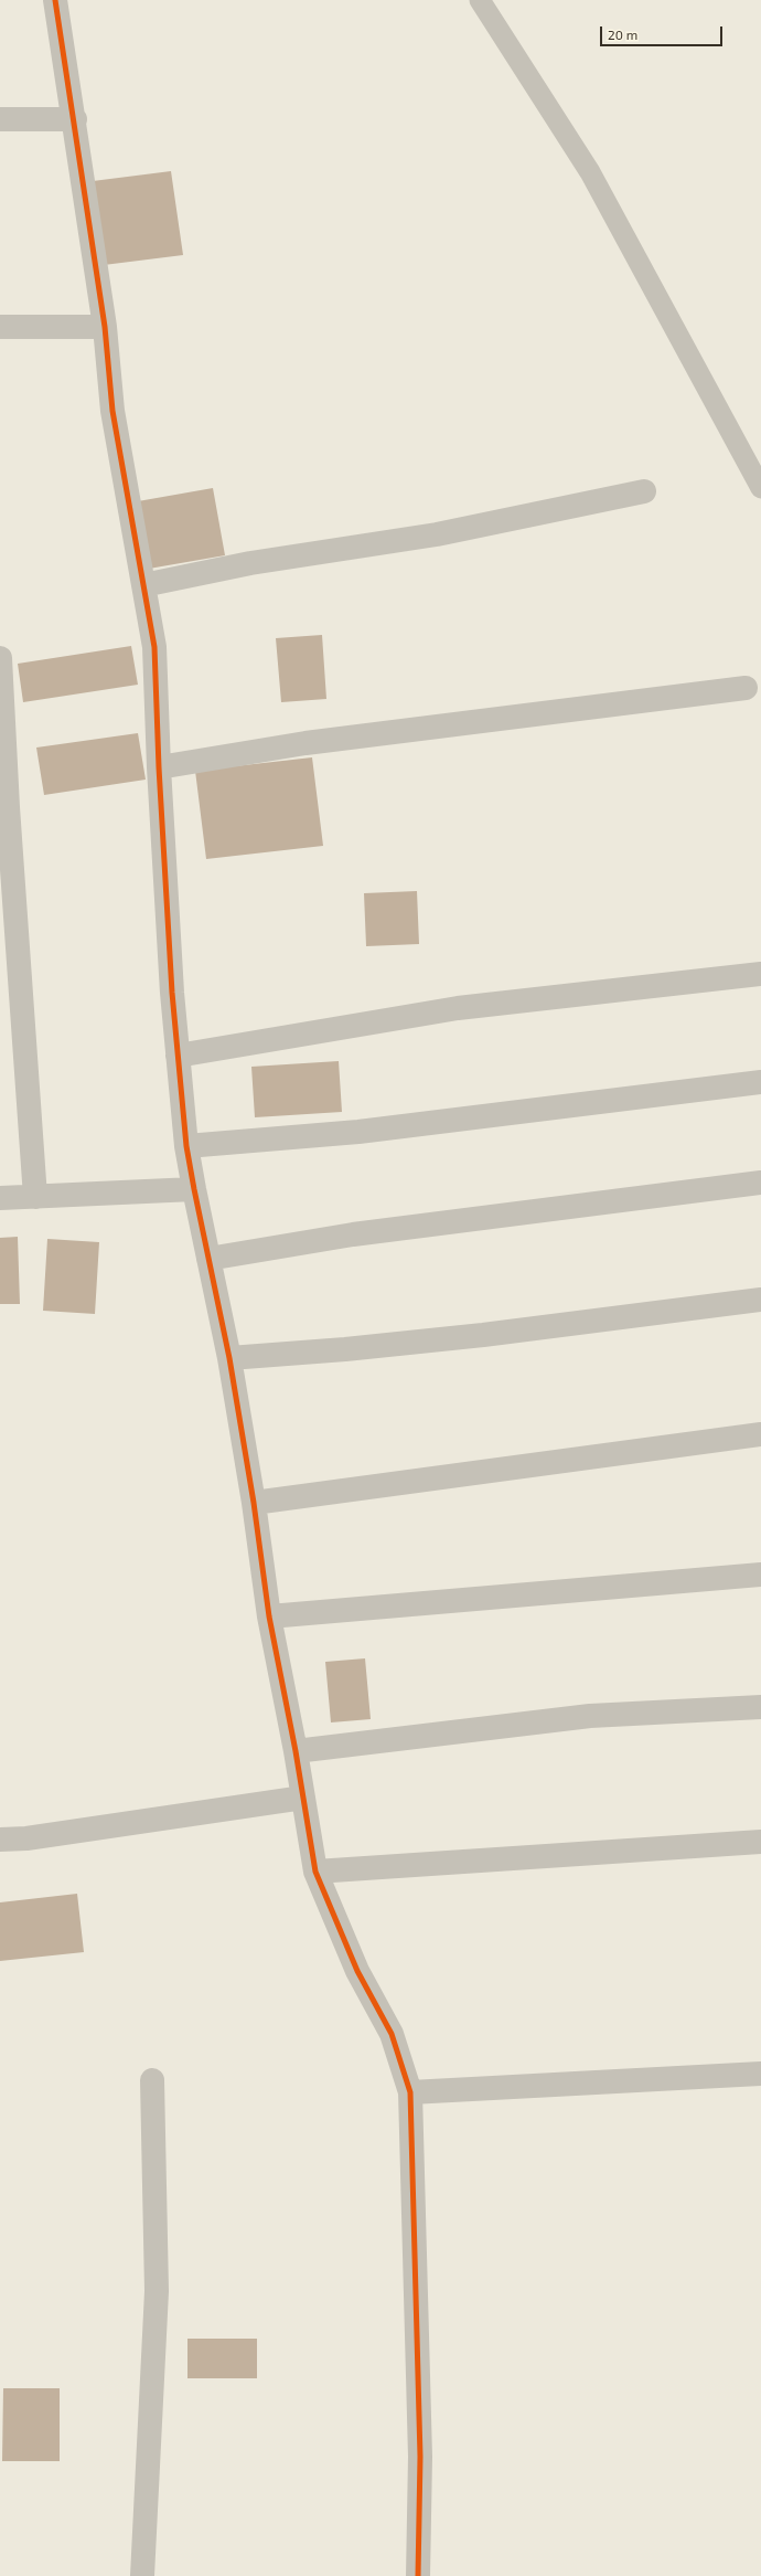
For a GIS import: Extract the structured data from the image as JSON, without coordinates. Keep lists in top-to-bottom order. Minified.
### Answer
{"scale_bar":"20 m"}
